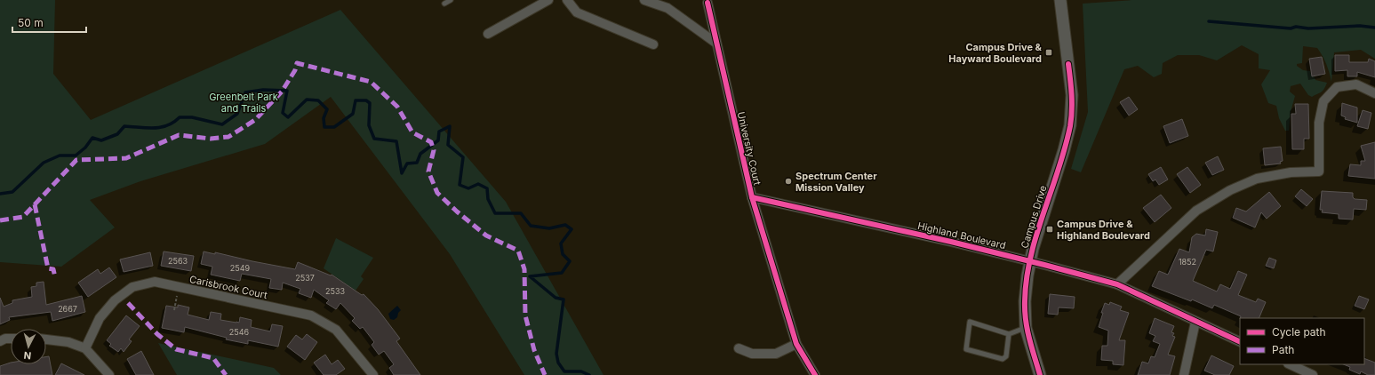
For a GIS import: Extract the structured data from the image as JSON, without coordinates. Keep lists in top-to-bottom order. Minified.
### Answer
{"streets":{"street":["University Court","Campus Drive","Highland Boulevard","Carisbrook Court"]},"crossings":[["University Court","Highland Boulevard"],["Campus Drive","Highland Boulevard"]],"parks":["Greenbelt Park and Trails"],"places":{"transit":["Campus Drive & Hayward Boulevard","Campus Drive & Highland Boulevard"],"other":["Spectrum Center Mission Valley"]},"house_numbers":["2563","1852","2549","2537","2533","2667","2546"],"legend":["Cycle path","Path"],"scale_bar":"50 m","north":"bottom"}
